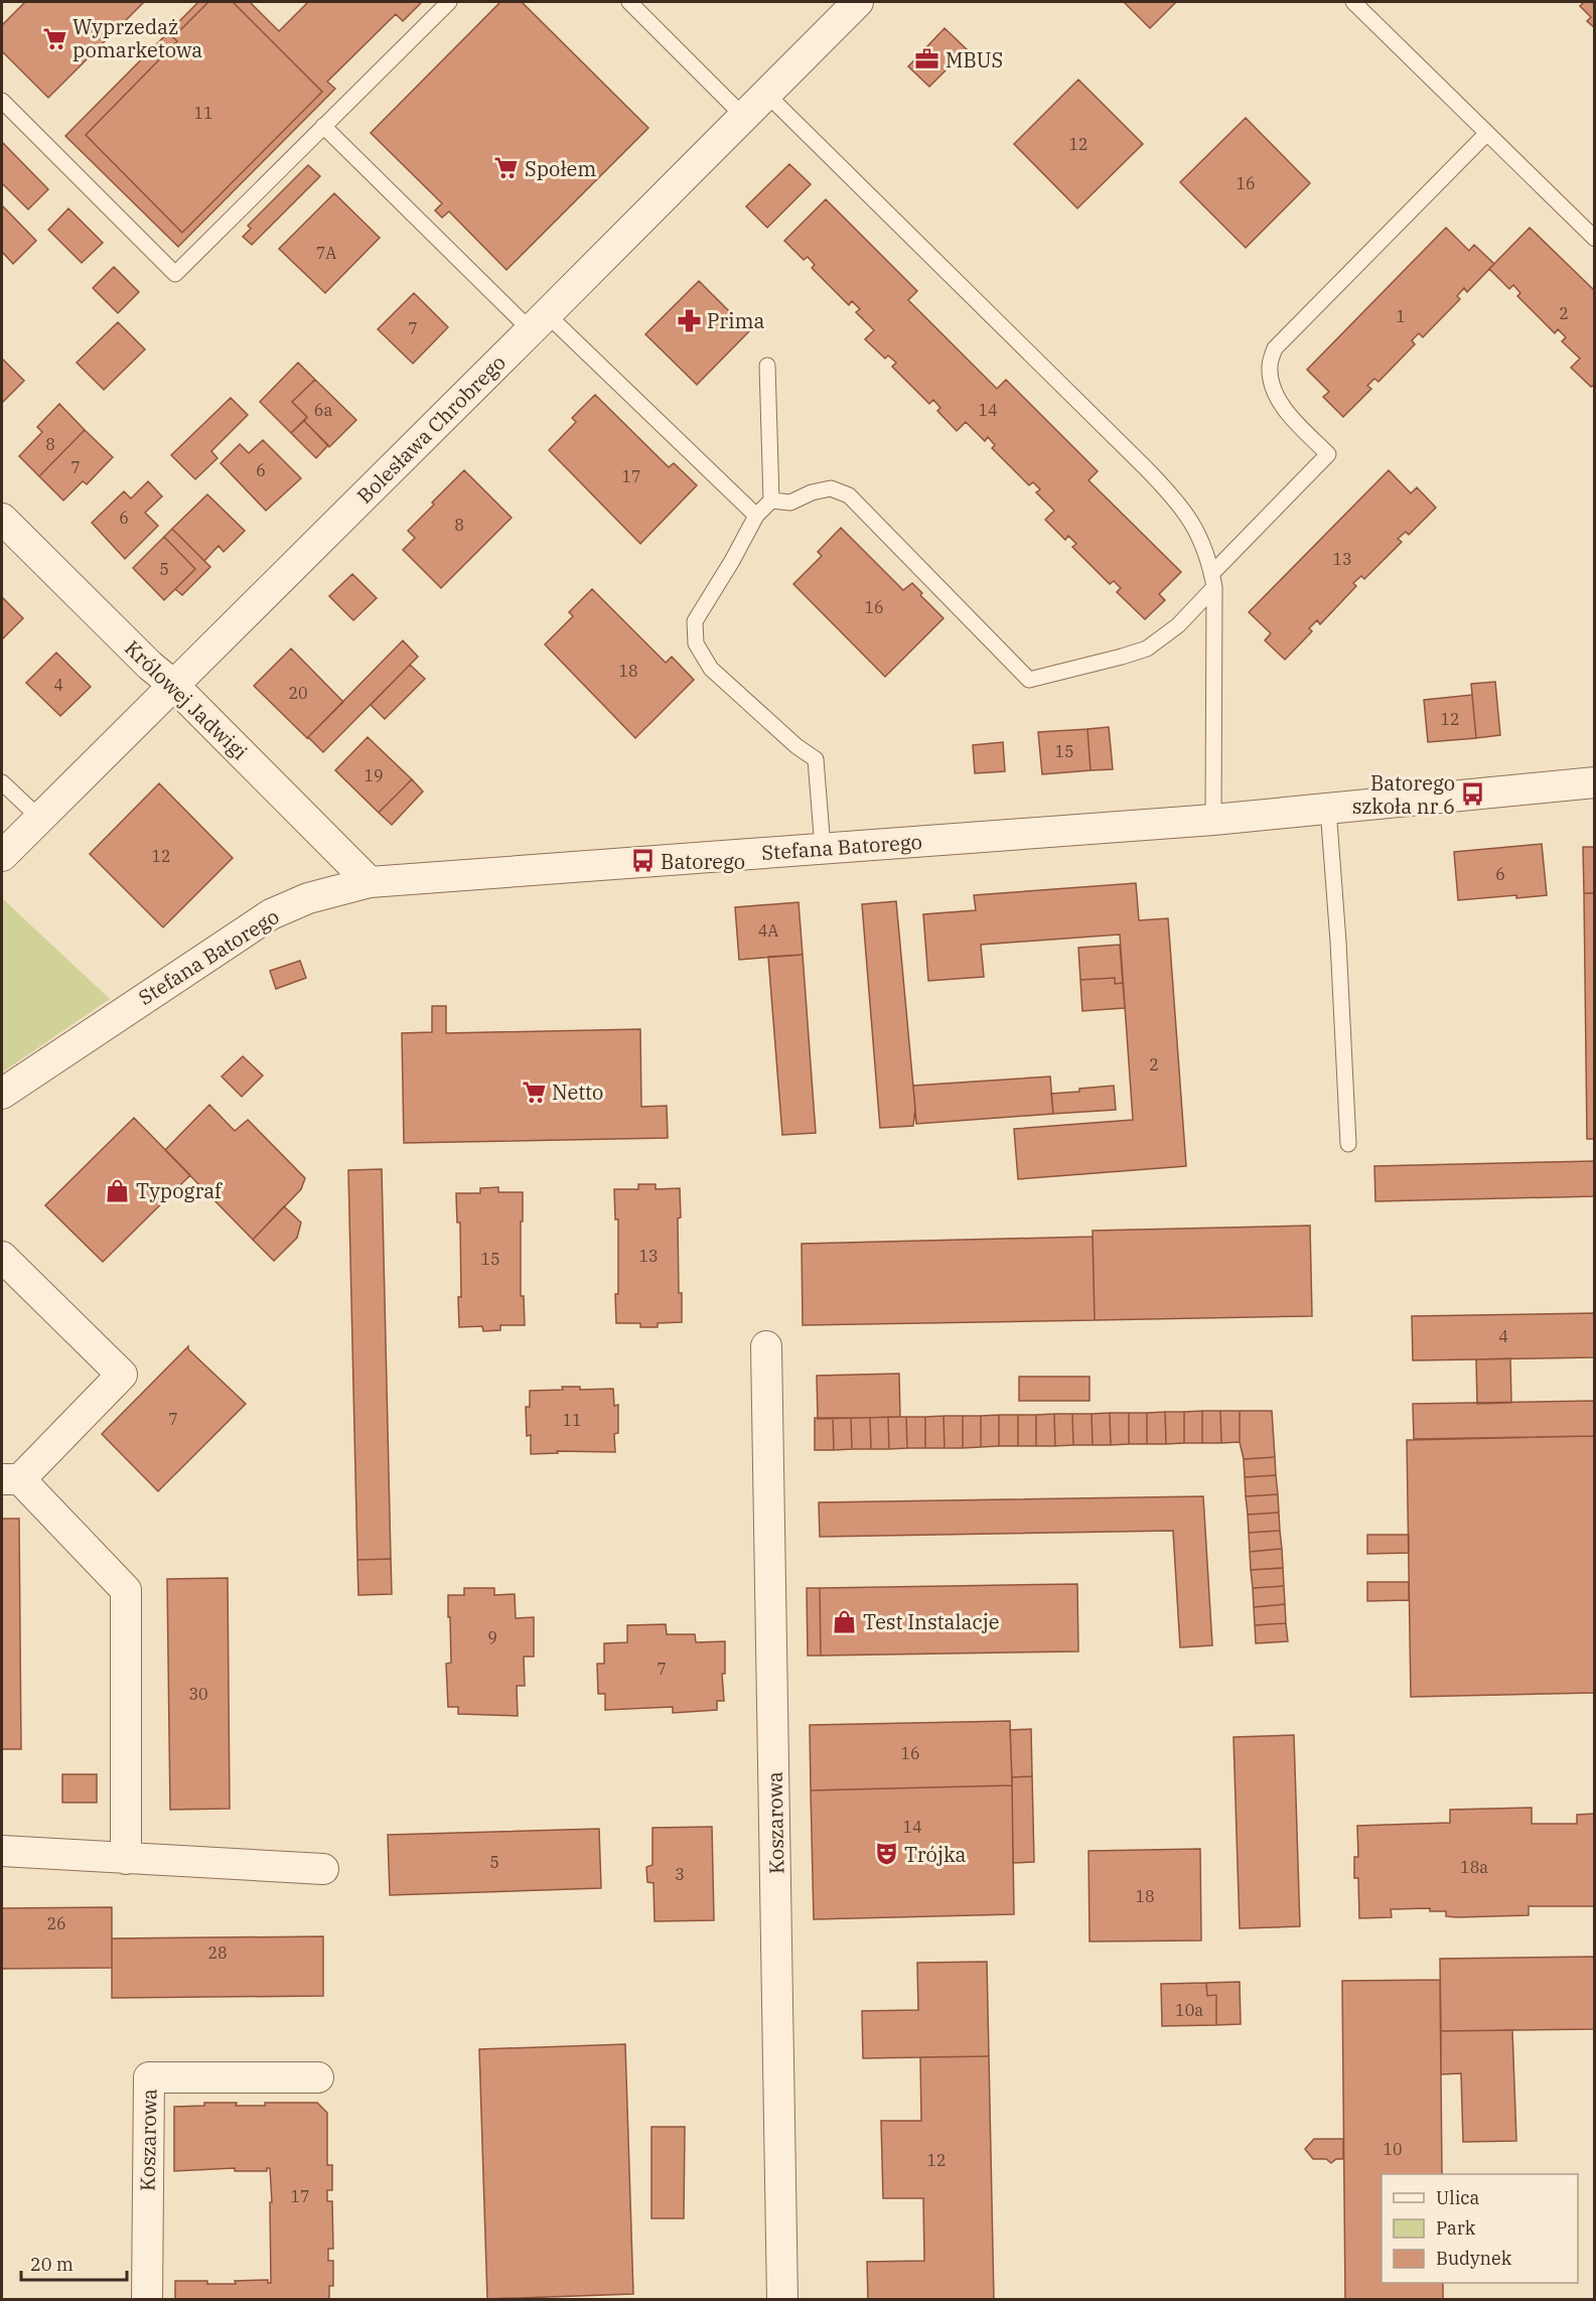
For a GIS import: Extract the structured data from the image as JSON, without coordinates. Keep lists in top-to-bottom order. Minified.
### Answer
{"streets":{"street":["Bolesława Chrobrego","Królowej Jadwigi","Stefana Batorego","Koszarowa"]},"crossings":[["Bolesława Chrobrego","Królowej Jadwigi"],["Królowej Jadwigi","Stefana Batorego"]],"places":{"supermarket":["Wyprzedaż pomarketowa","Społem","Netto"],"office":["MBUS"],"pharmacy":["Prima"],"bus stop":["Batorego szkoła nr 6","Batorego"],"shop":["Typograf","Test Instalacje"],"theatre":["Trójka"]},"house_numbers":["11","12","16","7A","2","1","7","6a","14","8","7","6","17","6","8","13","5","16","18","4","20","12","15","19","12","6","4A","2","13","15","4","7","11","9","7","30","16","14","5","18a","3","18","26","28","10a","10","12","17"],"legend":["Ulica","Park","Budynek"],"scale_bar":"20 m"}
